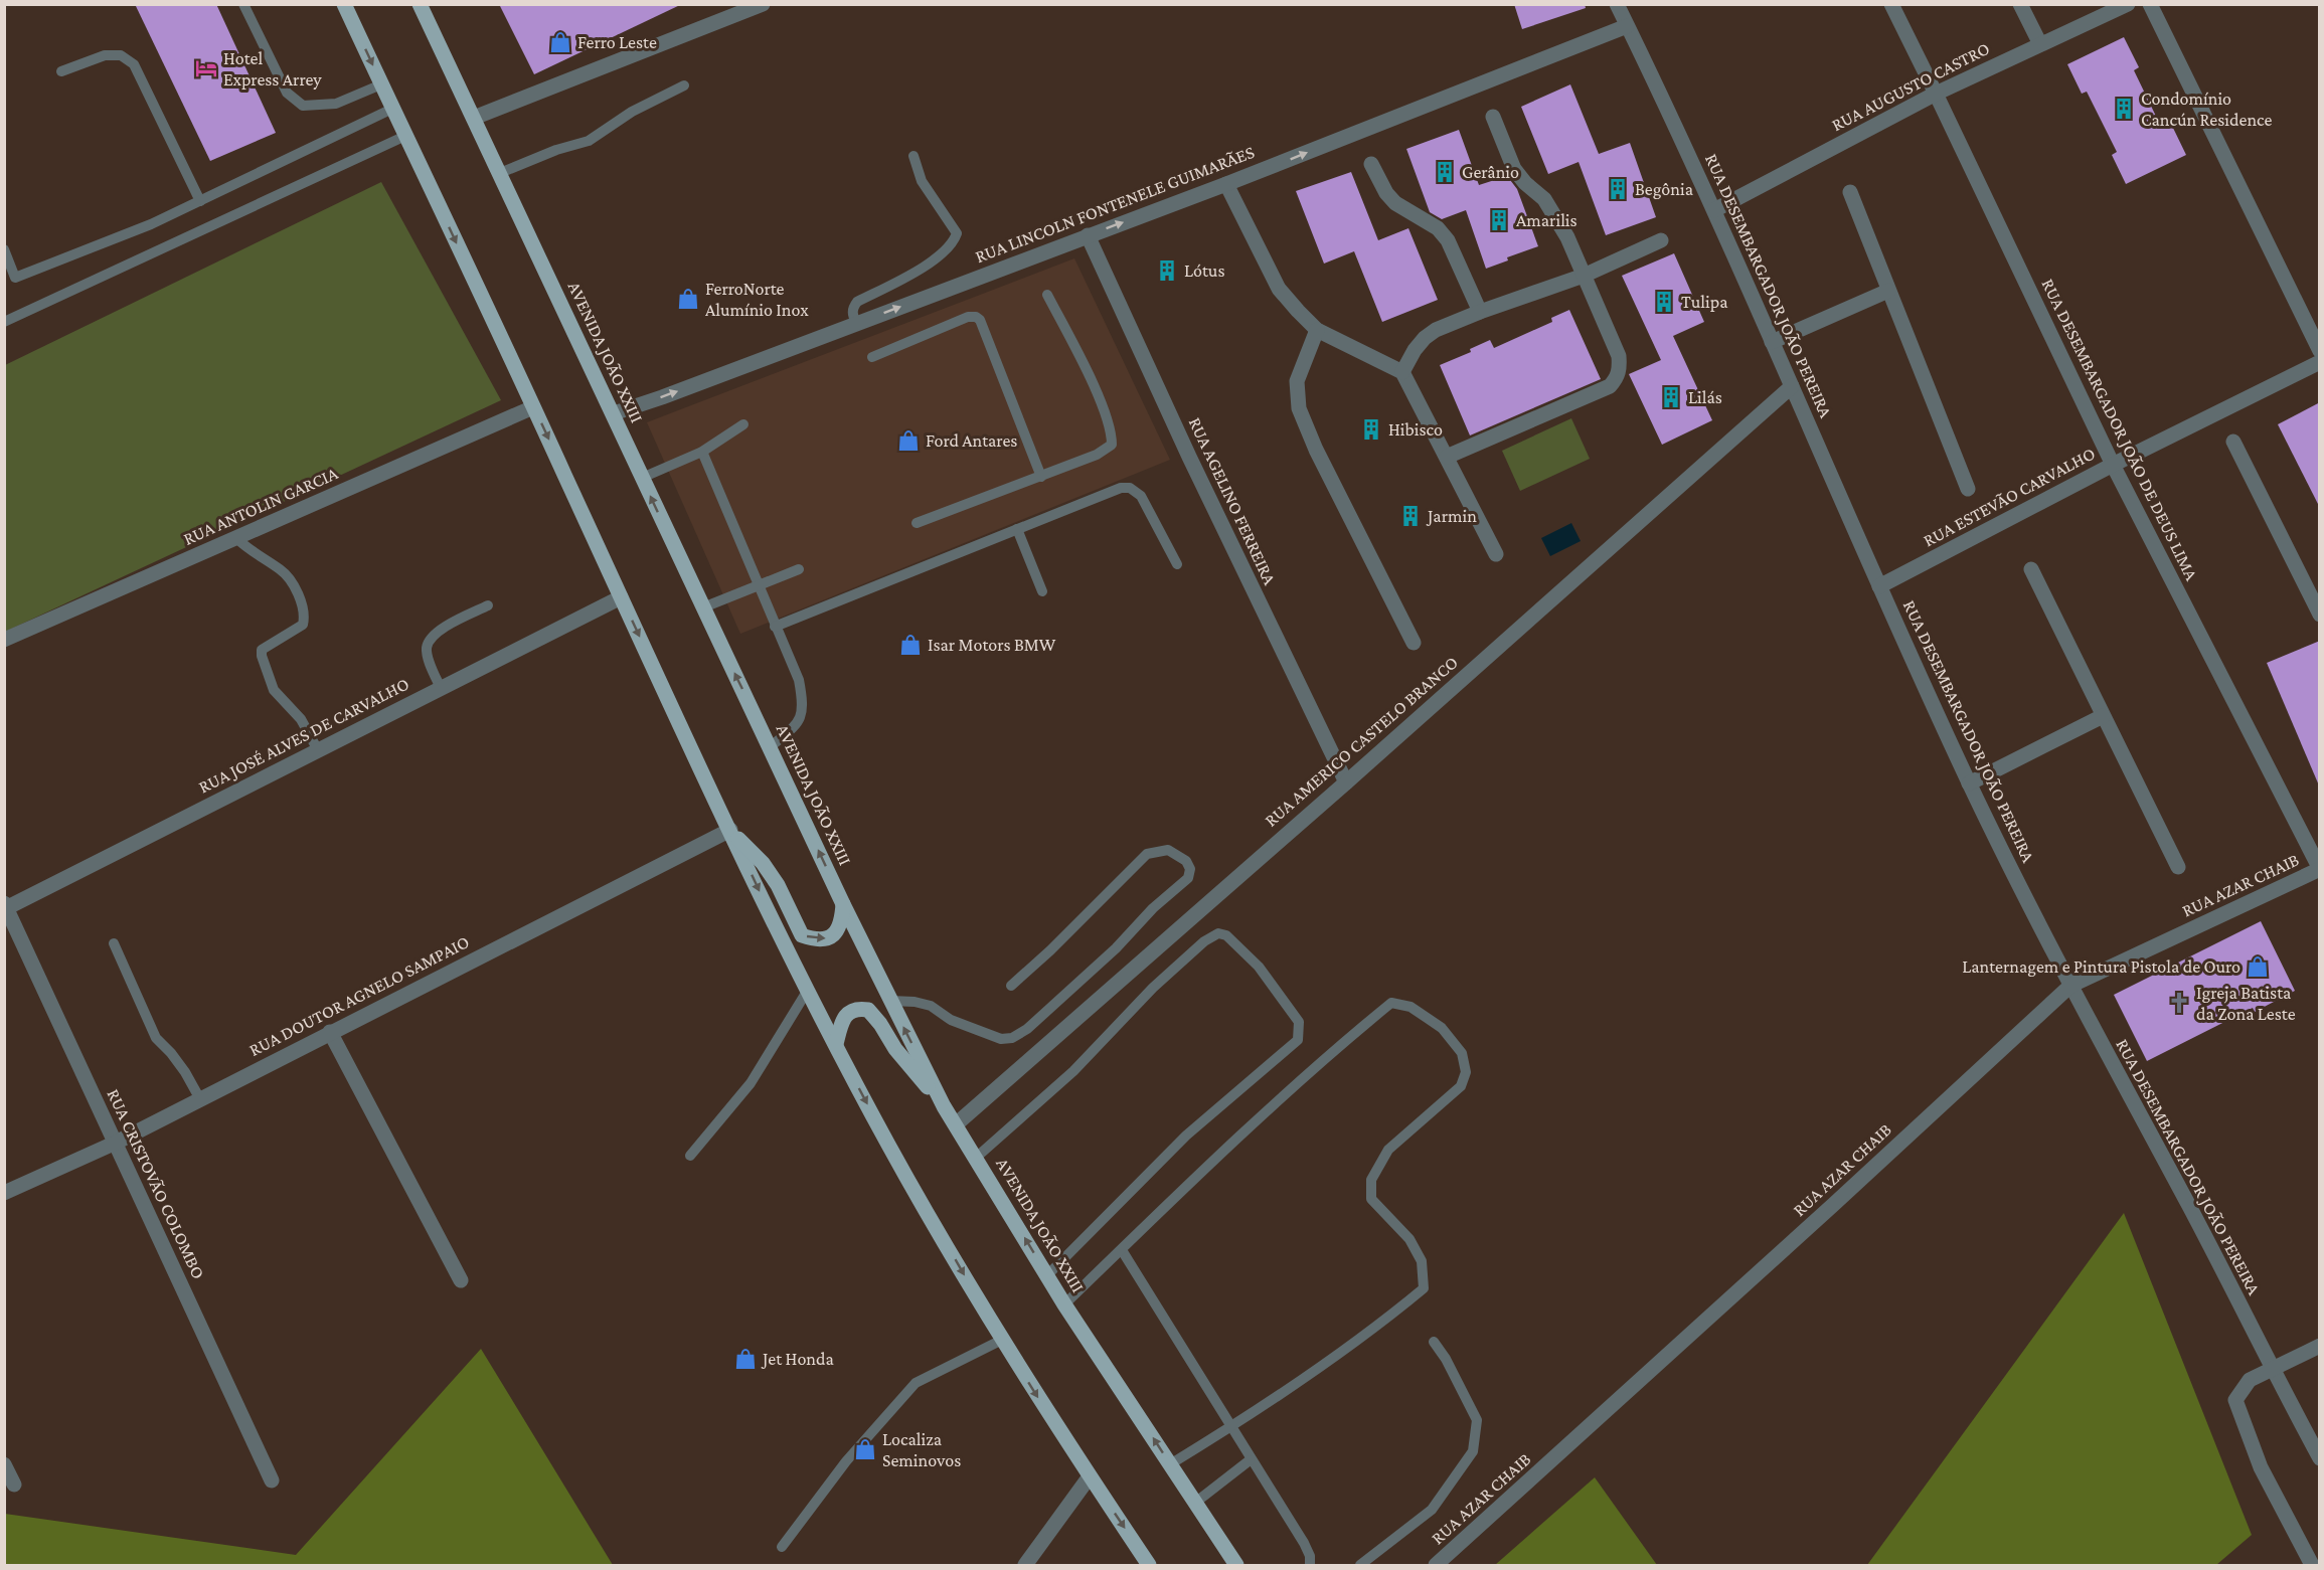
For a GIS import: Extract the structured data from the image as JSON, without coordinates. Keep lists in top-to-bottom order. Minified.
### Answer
{"streets":{"main road":["AVENIDA JOÃO XXIII"],"street":["RUA AUGUSTO CASTRO","RUA LINCOLN FONTENELE GUIMARÃES","RUA DESEMBARGADOR JOÃO PEREIRA","RUA DESEMBARGADOR JOÃO DE DEUS LIMA","RUA ESTEVÃO CARVALHO","RUA AGELINO FERREIRA","RUA ANTOLIN GARCIA","RUA JOSÉ ALVES DE CARVALHO","RUA AMERICO CASTELO BRANCO","RUA AZAR CHAIB","RUA DOUTOR AGNELO SAMPAIO","RUA CRISTOVÃO COLOMBO"]},"crossings":[["RUA AUGUSTO CASTRO","RUA DESEMBARGADOR JOÃO PEREIRA"],["RUA AUGUSTO CASTRO","RUA DESEMBARGADOR JOÃO DE DEUS LIMA"],["RUA LINCOLN FONTENELE GUIMARÃES","RUA DESEMBARGADOR JOÃO PEREIRA"],["RUA LINCOLN FONTENELE GUIMARÃES","AVENIDA JOÃO XXIII"],["RUA LINCOLN FONTENELE GUIMARÃES","RUA AGELINO FERREIRA"],["RUA DESEMBARGADOR JOÃO PEREIRA","RUA ESTEVÃO CARVALHO"],["RUA DESEMBARGADOR JOÃO PEREIRA","RUA AMERICO CASTELO BRANCO"],["RUA DESEMBARGADOR JOÃO PEREIRA","RUA AZAR CHAIB"],["AVENIDA JOÃO XXIII","RUA AMERICO CASTELO BRANCO"],["RUA DESEMBARGADOR JOÃO DE DEUS LIMA","RUA ESTEVÃO CARVALHO"],["RUA DESEMBARGADOR JOÃO DE DEUS LIMA","RUA AZAR CHAIB"],["RUA AGELINO FERREIRA","RUA AMERICO CASTELO BRANCO"],["RUA JOSÉ ALVES DE CARVALHO","RUA CRISTOVÃO COLOMBO"],["RUA DOUTOR AGNELO SAMPAIO","RUA CRISTOVÃO COLOMBO"]],"one_way":["RUA LINCOLN FONTENELE GUIMARÃES"],"places":{"shop":["Ferro Leste","FerroNorte Alumínio Inox","Ford Antares","Isar Motors BMW","Lanternagem e Pintura Pistola de Ouro","Jet Honda","Localiza Seminovos"],"hotel":["Hotel Express Arrey"],"building":["Condomínio Cancún Residence","Gerânio","Begônia","Amarilis","Lótus","Tulipa","Lilás","Hibisco","Jarmin"],"church":["Igreja Batista da Zona Leste"]}}
